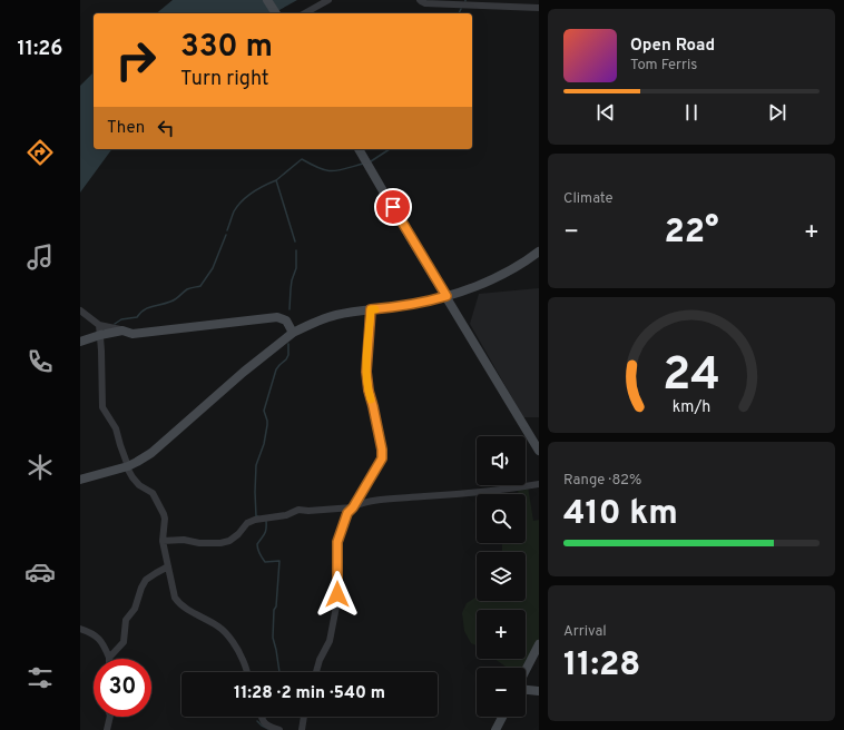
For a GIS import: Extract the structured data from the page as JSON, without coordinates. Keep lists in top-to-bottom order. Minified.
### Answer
{"page":{"tabs":"11:26","turn":["330 m","Turn right"],"song":["Open Road","Tom Ferris"],"then":"Then","tile":["Climate",["Range · 82%","410 km"],["Arrival","11:28"]],"heat":["−","22°","+"],"map_buttons":["+","−"],"limit":"30","trip":"11:28 · 2 min · 540 m","gauge":["24","km/h"]}}
